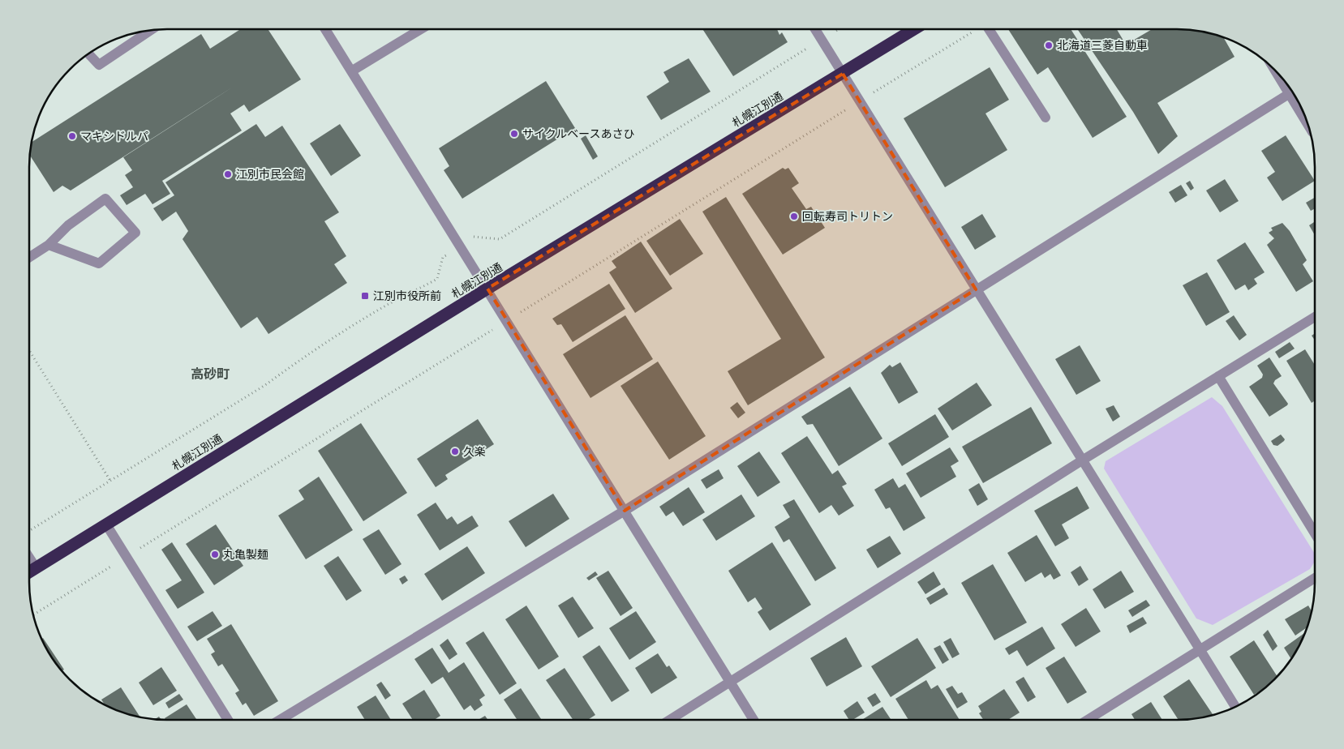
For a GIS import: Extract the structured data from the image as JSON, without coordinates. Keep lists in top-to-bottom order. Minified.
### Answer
{"streets":{"highway":["札幌江別通"]},"districts":["高砂町"],"places":{"other":["北海道三菱自動車","サイクルベースあさひ","マキシドルパ","江別市民会館","回転寿司トリトン","久楽","丸亀製麺"],"transit":["江別市役所前"]}}
